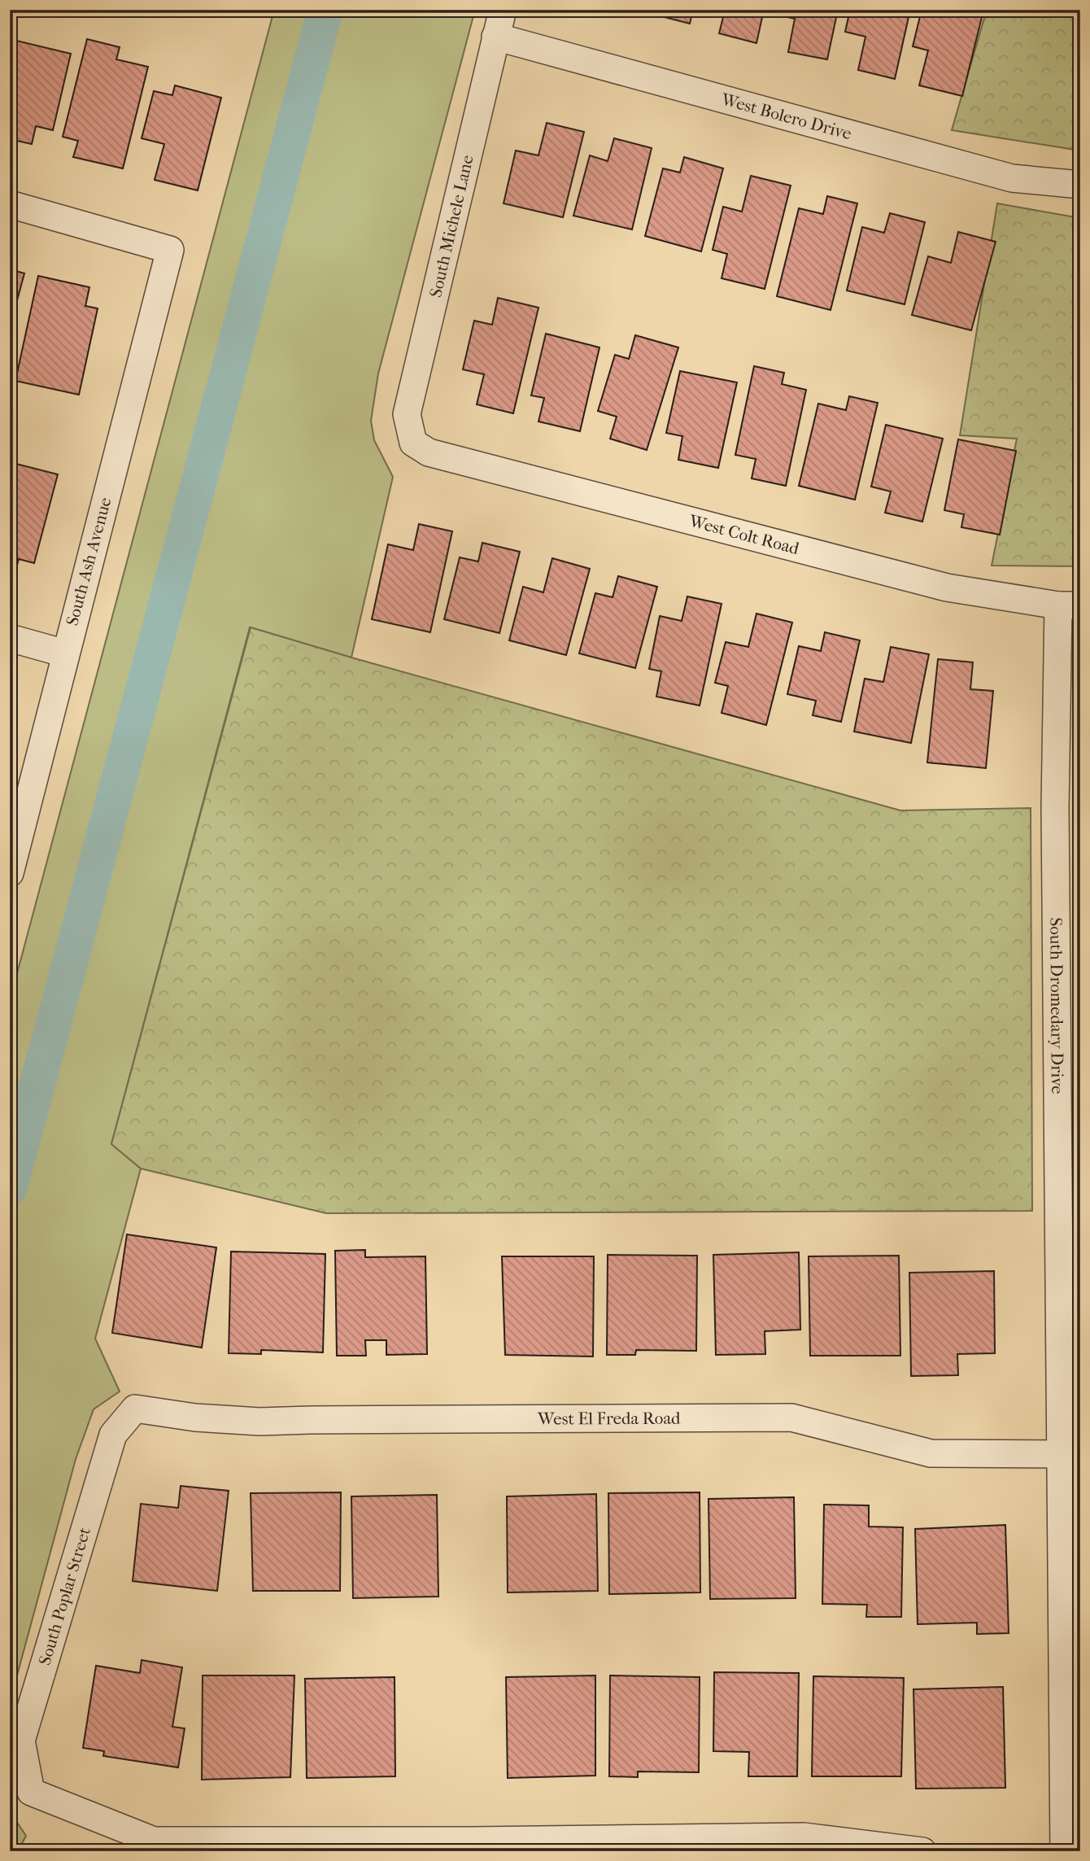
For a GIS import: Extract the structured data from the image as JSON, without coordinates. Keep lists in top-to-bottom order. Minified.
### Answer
{"streets":{"street":["West Bolero Drive","South Michele Lane","West Colt Road","South Ash Avenue","South Dromedary Drive","West El Freda Road","South Poplar Street"]},"crossings":[["West Bolero Drive","South Michele Lane"],["South Michele Lane","West Colt Road"],["West Colt Road","South Dromedary Drive"],["South Dromedary Drive","West El Freda Road"],["West El Freda Road","South Poplar Street"]]}
